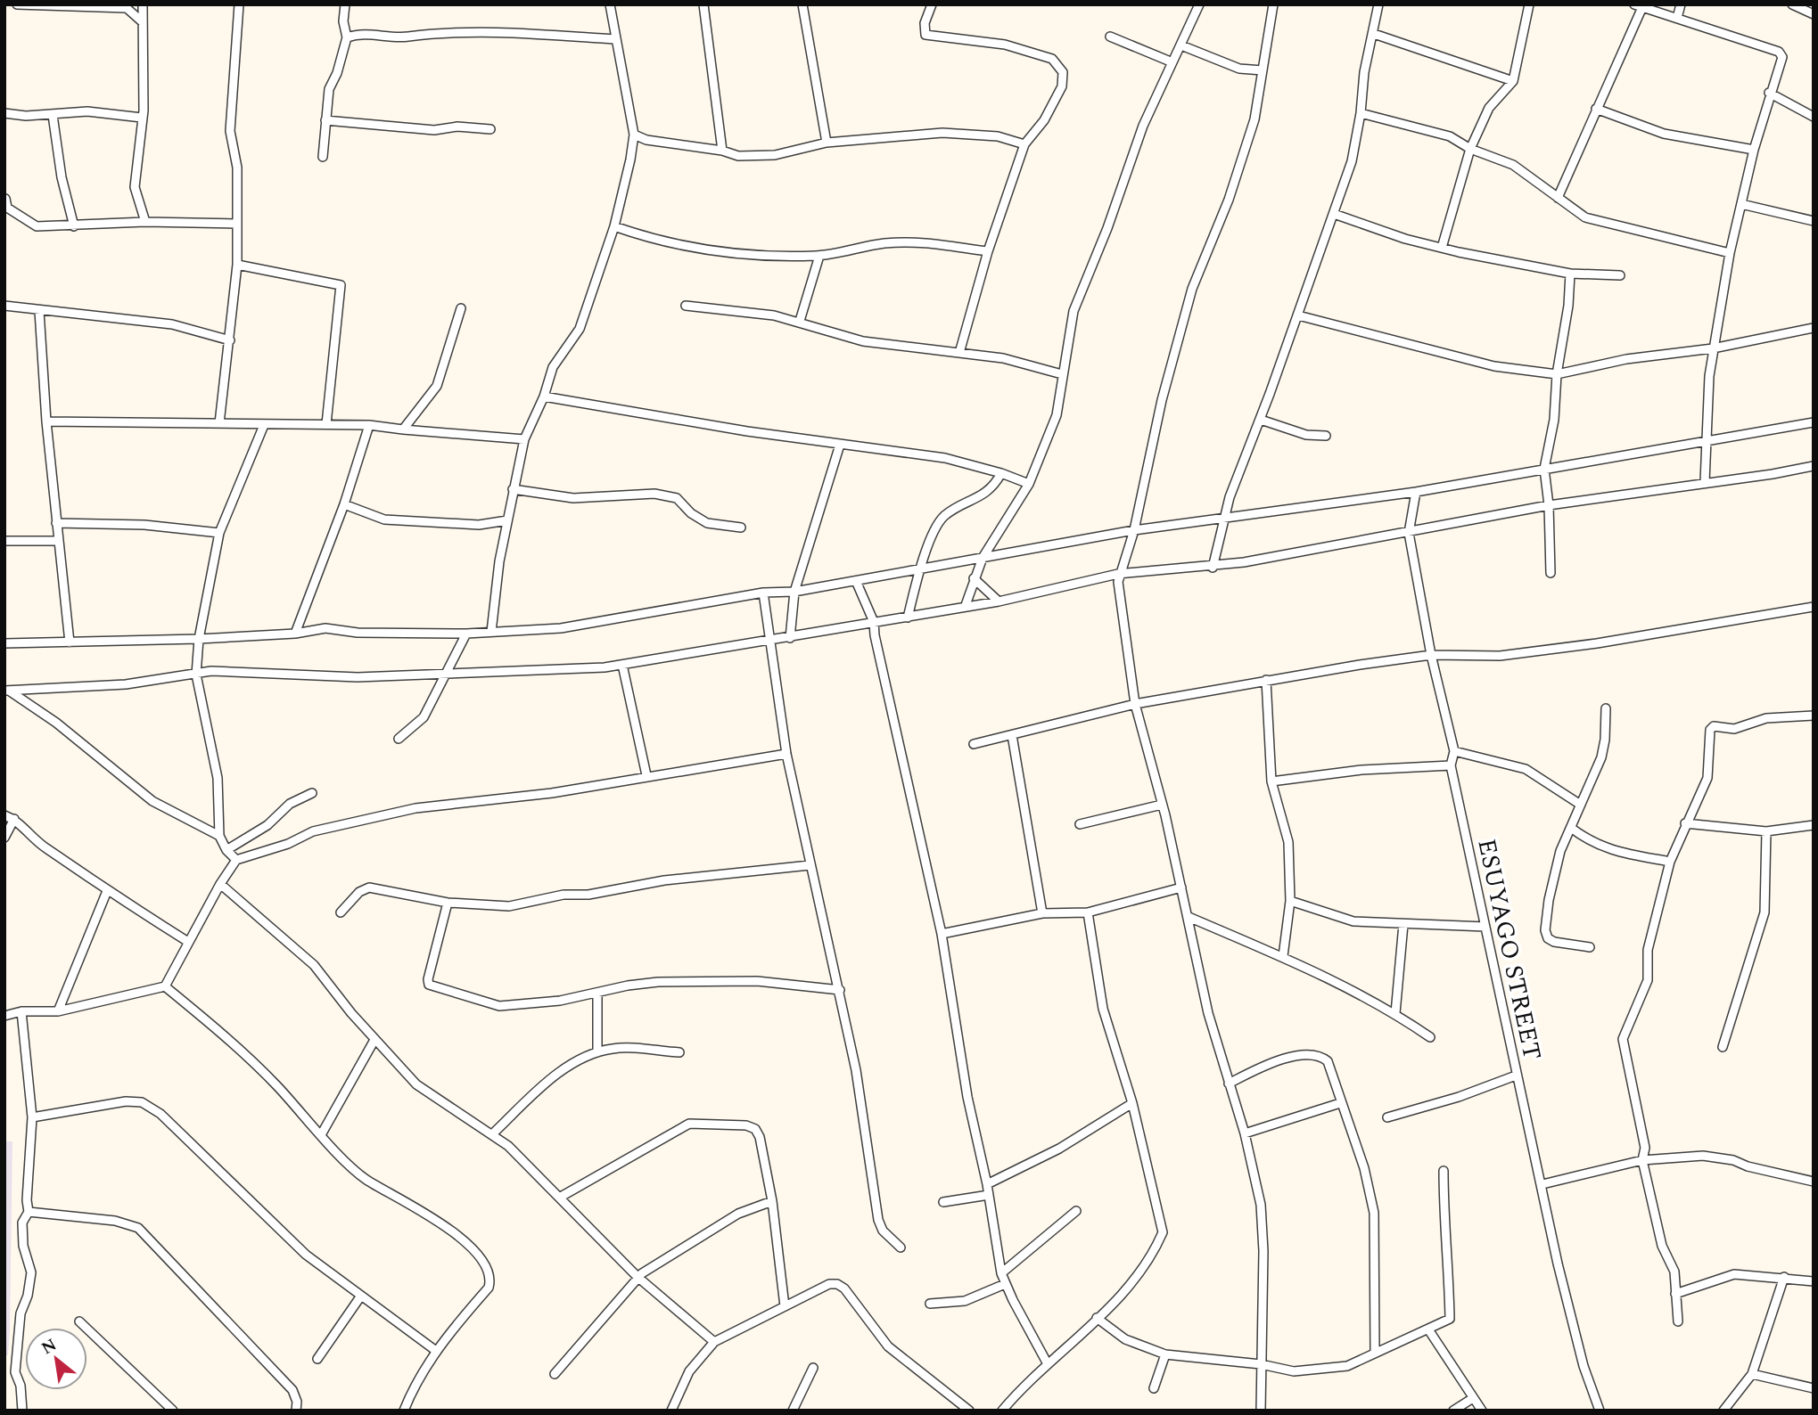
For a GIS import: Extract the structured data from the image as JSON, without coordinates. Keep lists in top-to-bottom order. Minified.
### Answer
{"streets":{"street":["ESUYAGO STREET"]},"north":"top left"}
